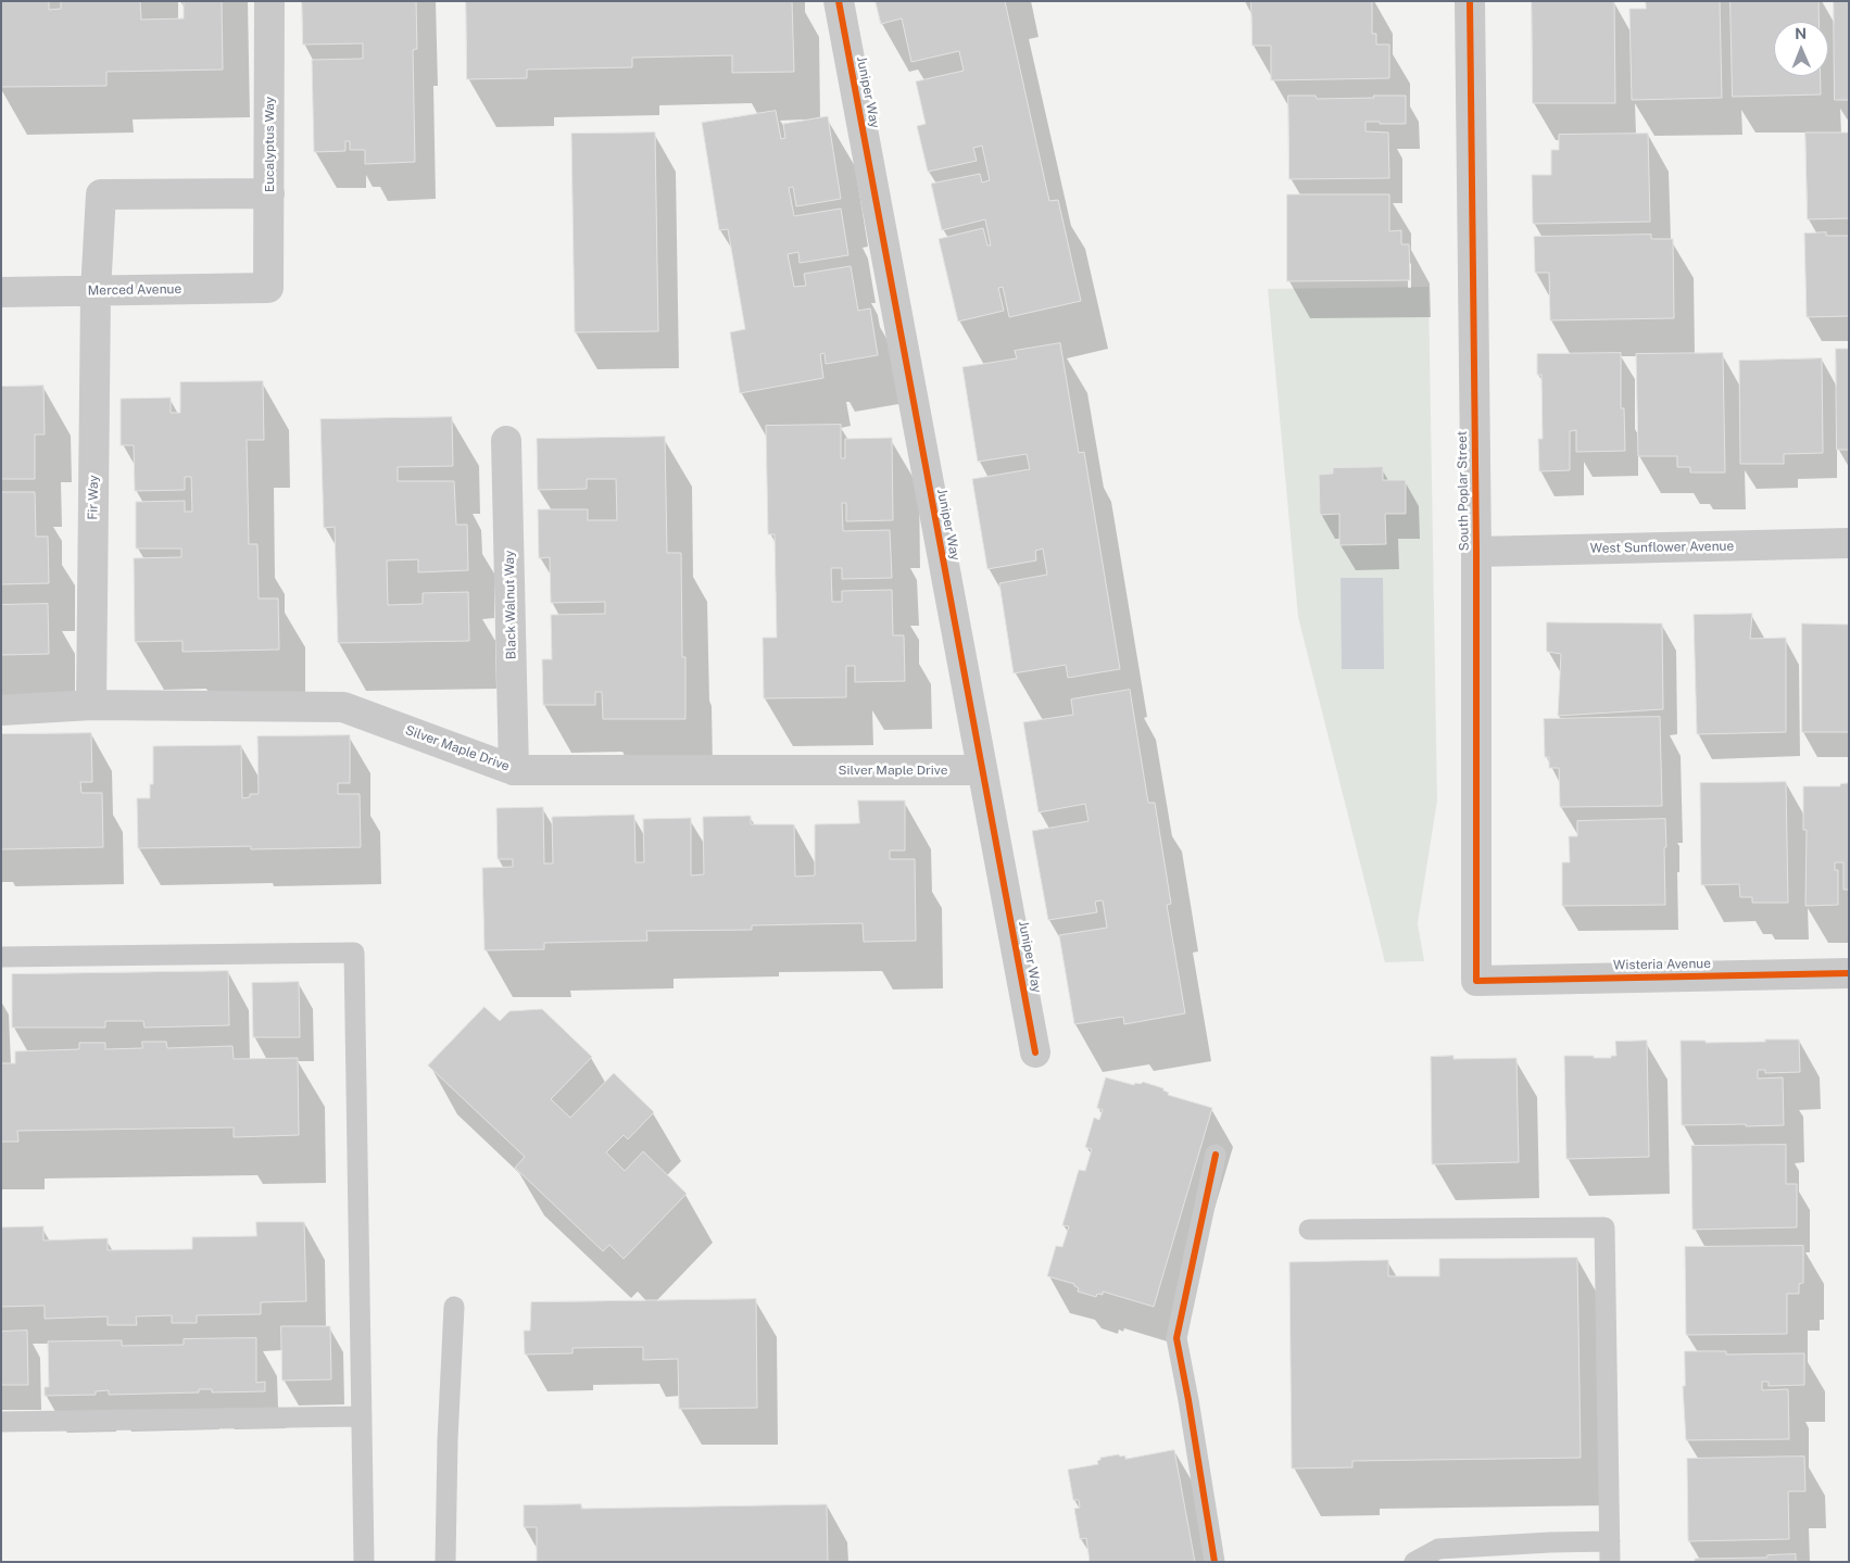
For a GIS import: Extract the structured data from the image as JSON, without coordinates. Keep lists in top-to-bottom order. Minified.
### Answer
{"streets":{"street":["Juniper Way","Eucalyptus Way","Merced Avenue","South Poplar Street","Fir Way","West Sunflower Avenue","Black Walnut Way","Silver Maple Drive","Wisteria Avenue"]},"crossings":[["Juniper Way","Silver Maple Drive"],["Eucalyptus Way","Merced Avenue"],["Eucalyptus Way","Fir Way"],["Merced Avenue","Fir Way"],["South Poplar Street","West Sunflower Avenue"],["South Poplar Street","Wisteria Avenue"],["Fir Way","Silver Maple Drive"],["Black Walnut Way","Silver Maple Drive"]],"north":"top"}
